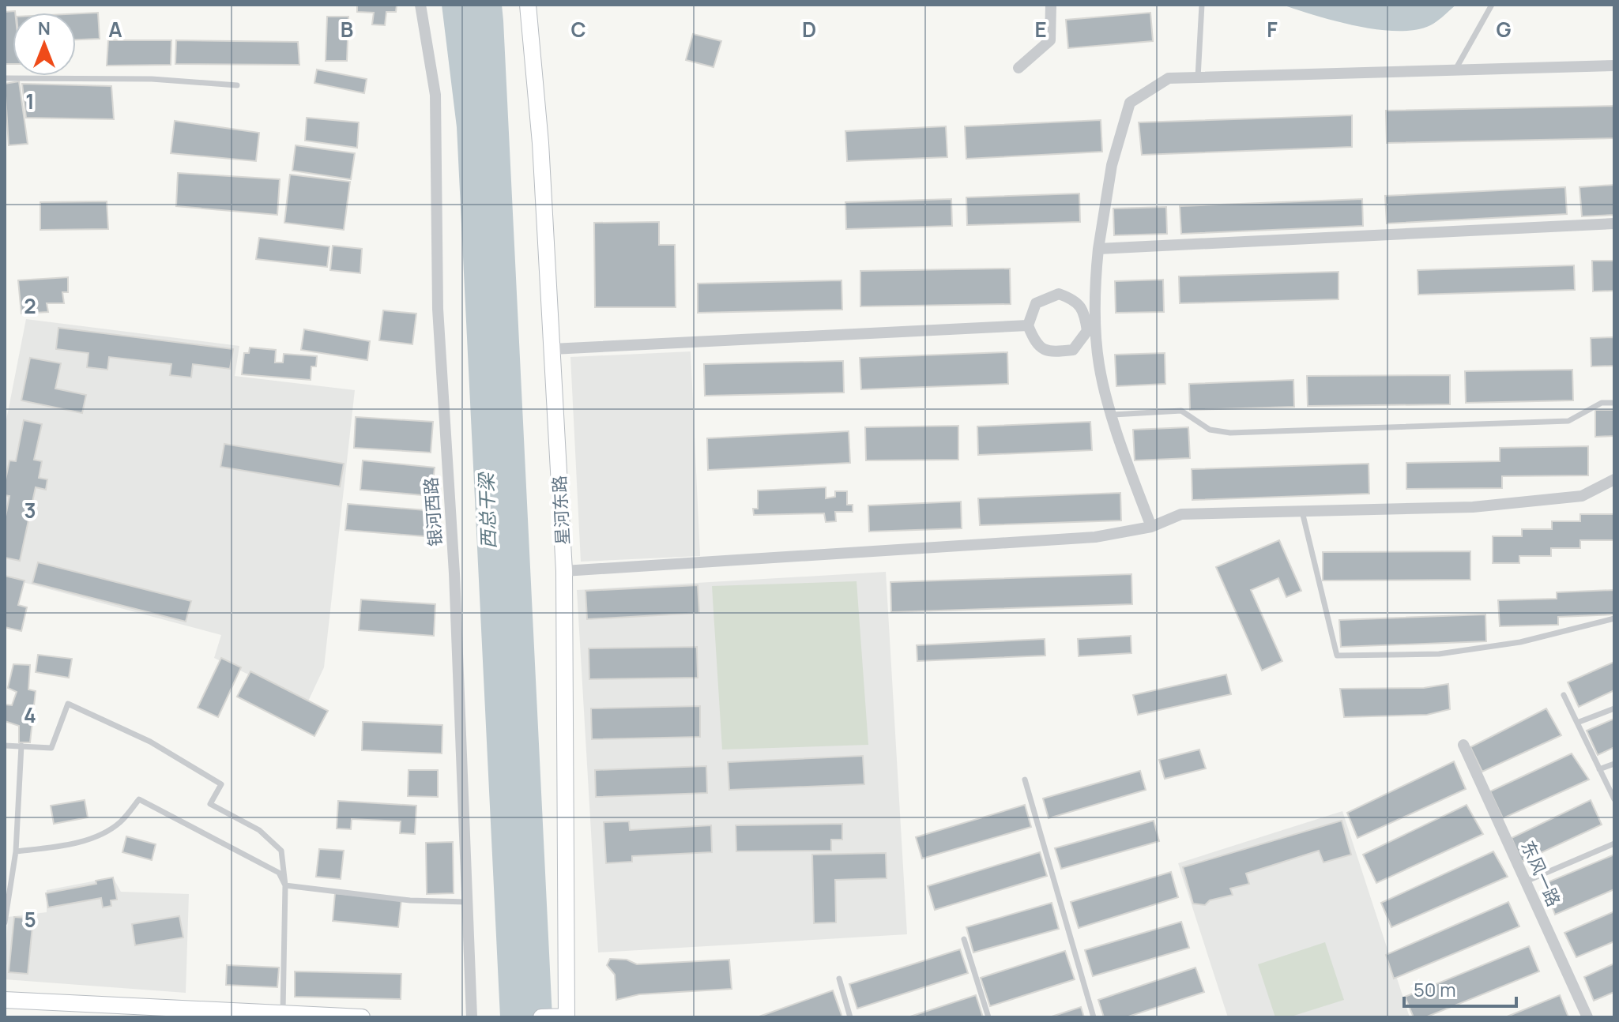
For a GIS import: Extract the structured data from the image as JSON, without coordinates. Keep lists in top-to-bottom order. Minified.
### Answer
{"streets":{"main road":["星河东路"],"street":["银河西路","东风一路"]},"water":["西总干梁"],"scale_bar":"50 m","north":"top","grid":{"columns":["A","B","C","D","E","F","G"],"rows":["1","2","3","4","5"]}}
